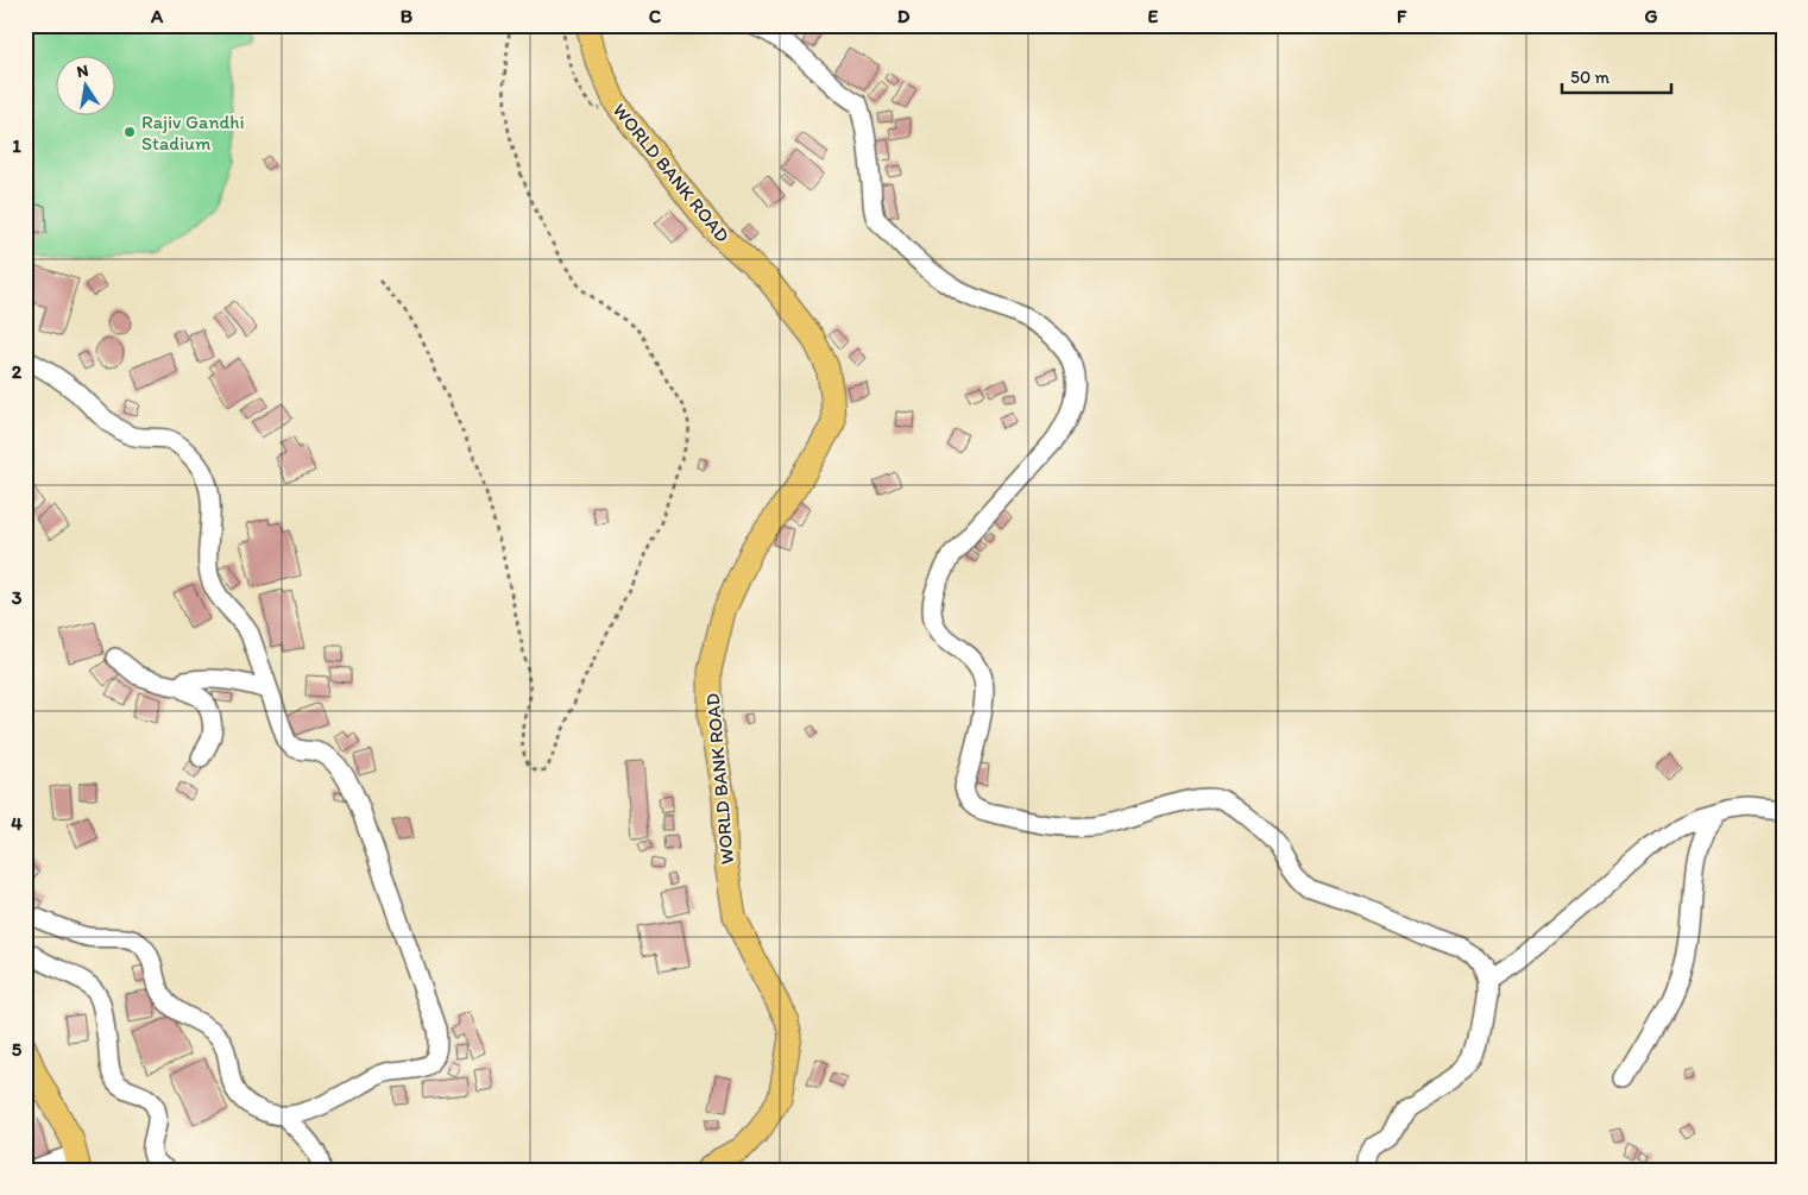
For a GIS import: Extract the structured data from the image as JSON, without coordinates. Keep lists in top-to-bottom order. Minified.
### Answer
{"streets":{"main road":["WORLD BANK ROAD"]},"places":["Rajiv Gandhi Stadium"],"scale_bar":"50 m","north":"top","grid":{"columns":["A","B","C","D","E","F","G"],"rows":["1","2","3","4","5"]}}
